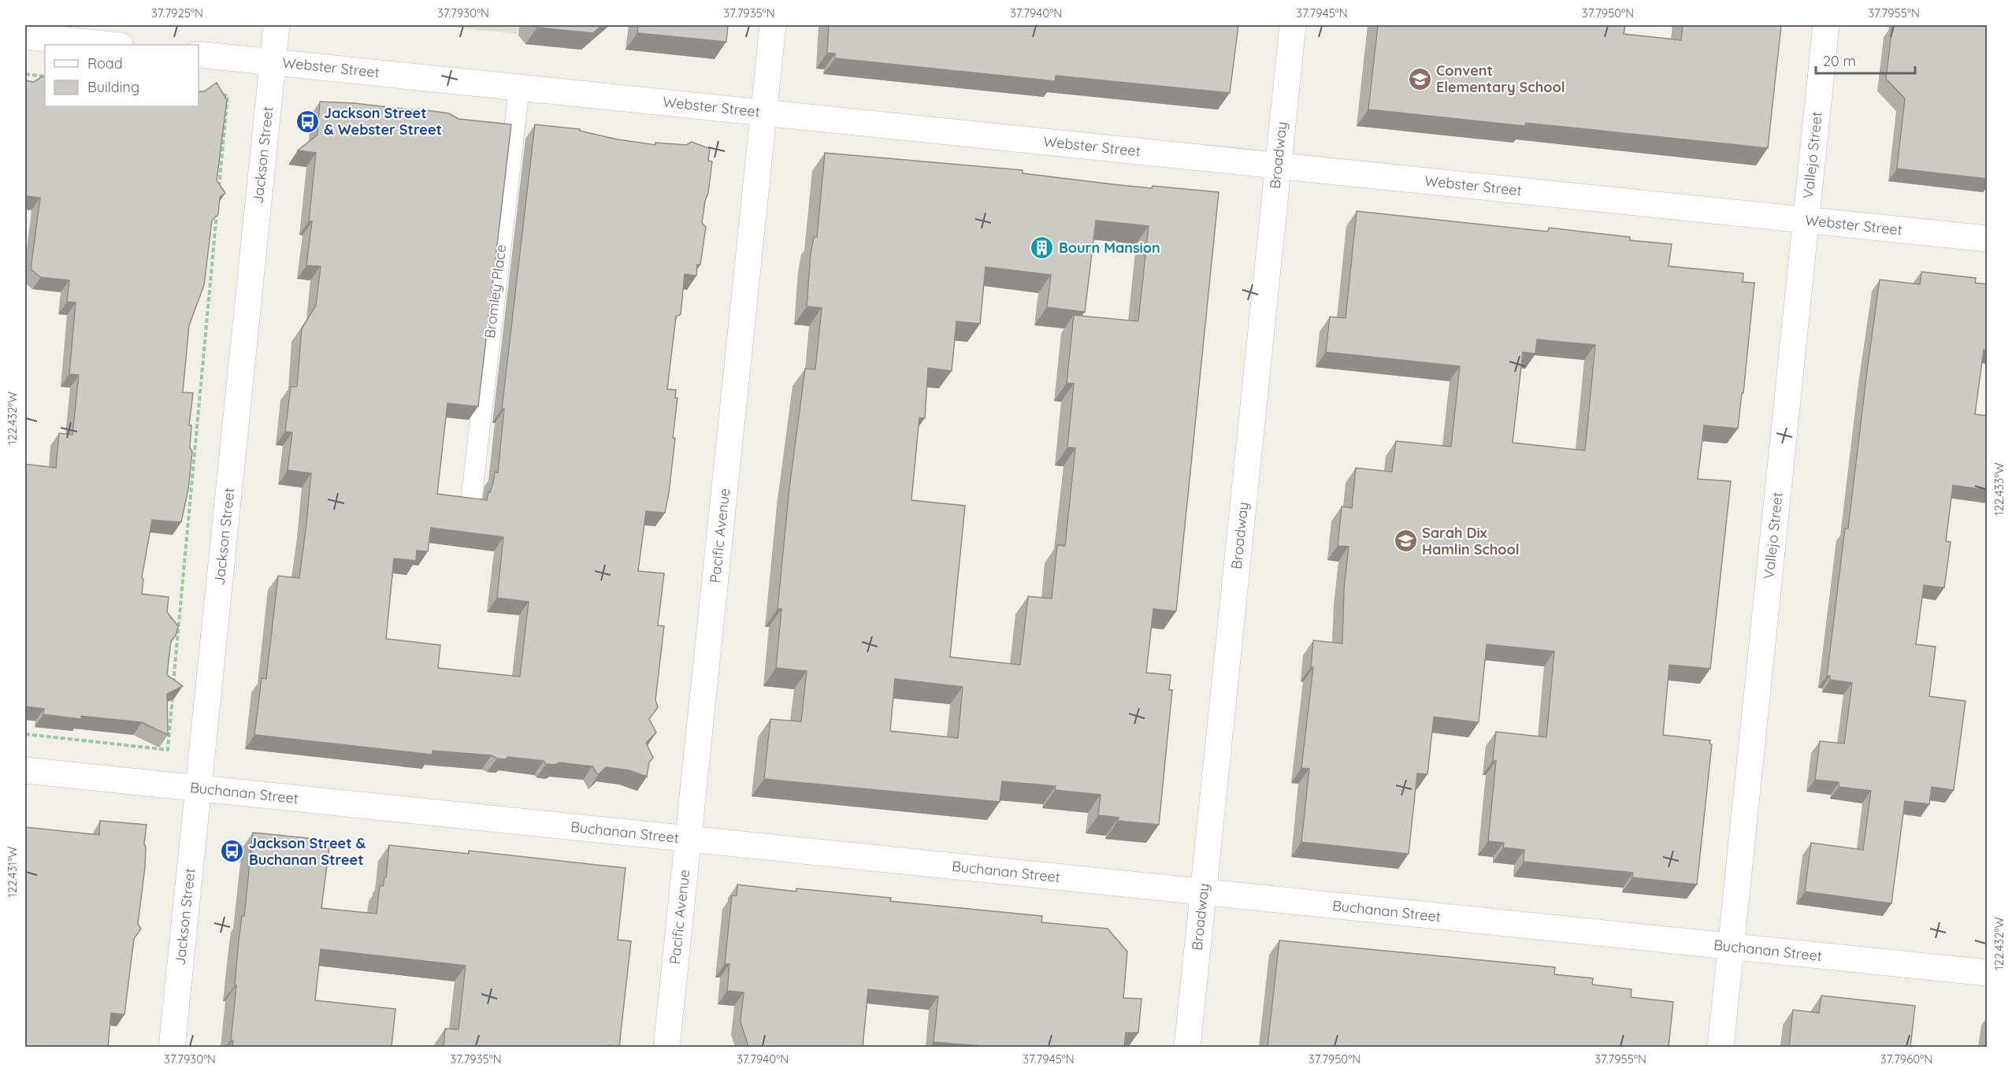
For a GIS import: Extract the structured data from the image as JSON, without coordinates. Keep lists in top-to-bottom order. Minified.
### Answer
{"streets":{"street":["Webster Street","Jackson Street","Broadway","Vallejo Street","Pacific Avenue","Buchanan Street"],"lane":["Bromley Place"]},"crossings":[["Webster Street","Jackson Street"],["Webster Street","Broadway"],["Webster Street","Vallejo Street"],["Webster Street","Bromley Place"],["Webster Street","Pacific Avenue"],["Jackson Street","Buchanan Street"],["Broadway","Buchanan Street"],["Vallejo Street","Buchanan Street"],["Pacific Avenue","Buchanan Street"]],"places":{"school or university":["Convent Elementary School","Sarah Dix Hamlin School"],"bus stop":["Jackson Street & Webster Street","Jackson Street & Buchanan Street"],"building":["Bourn Mansion"]},"legend":["Road","Building"],"scale_bar":"20 m","coordinates":["37.7925°N","37.7930°N","37.7935°N","37.7940°N","37.7945°N","37.7950°N","37.7955°N","122.432°W","122.433°W","122.431°W","37.7960°N"]}
